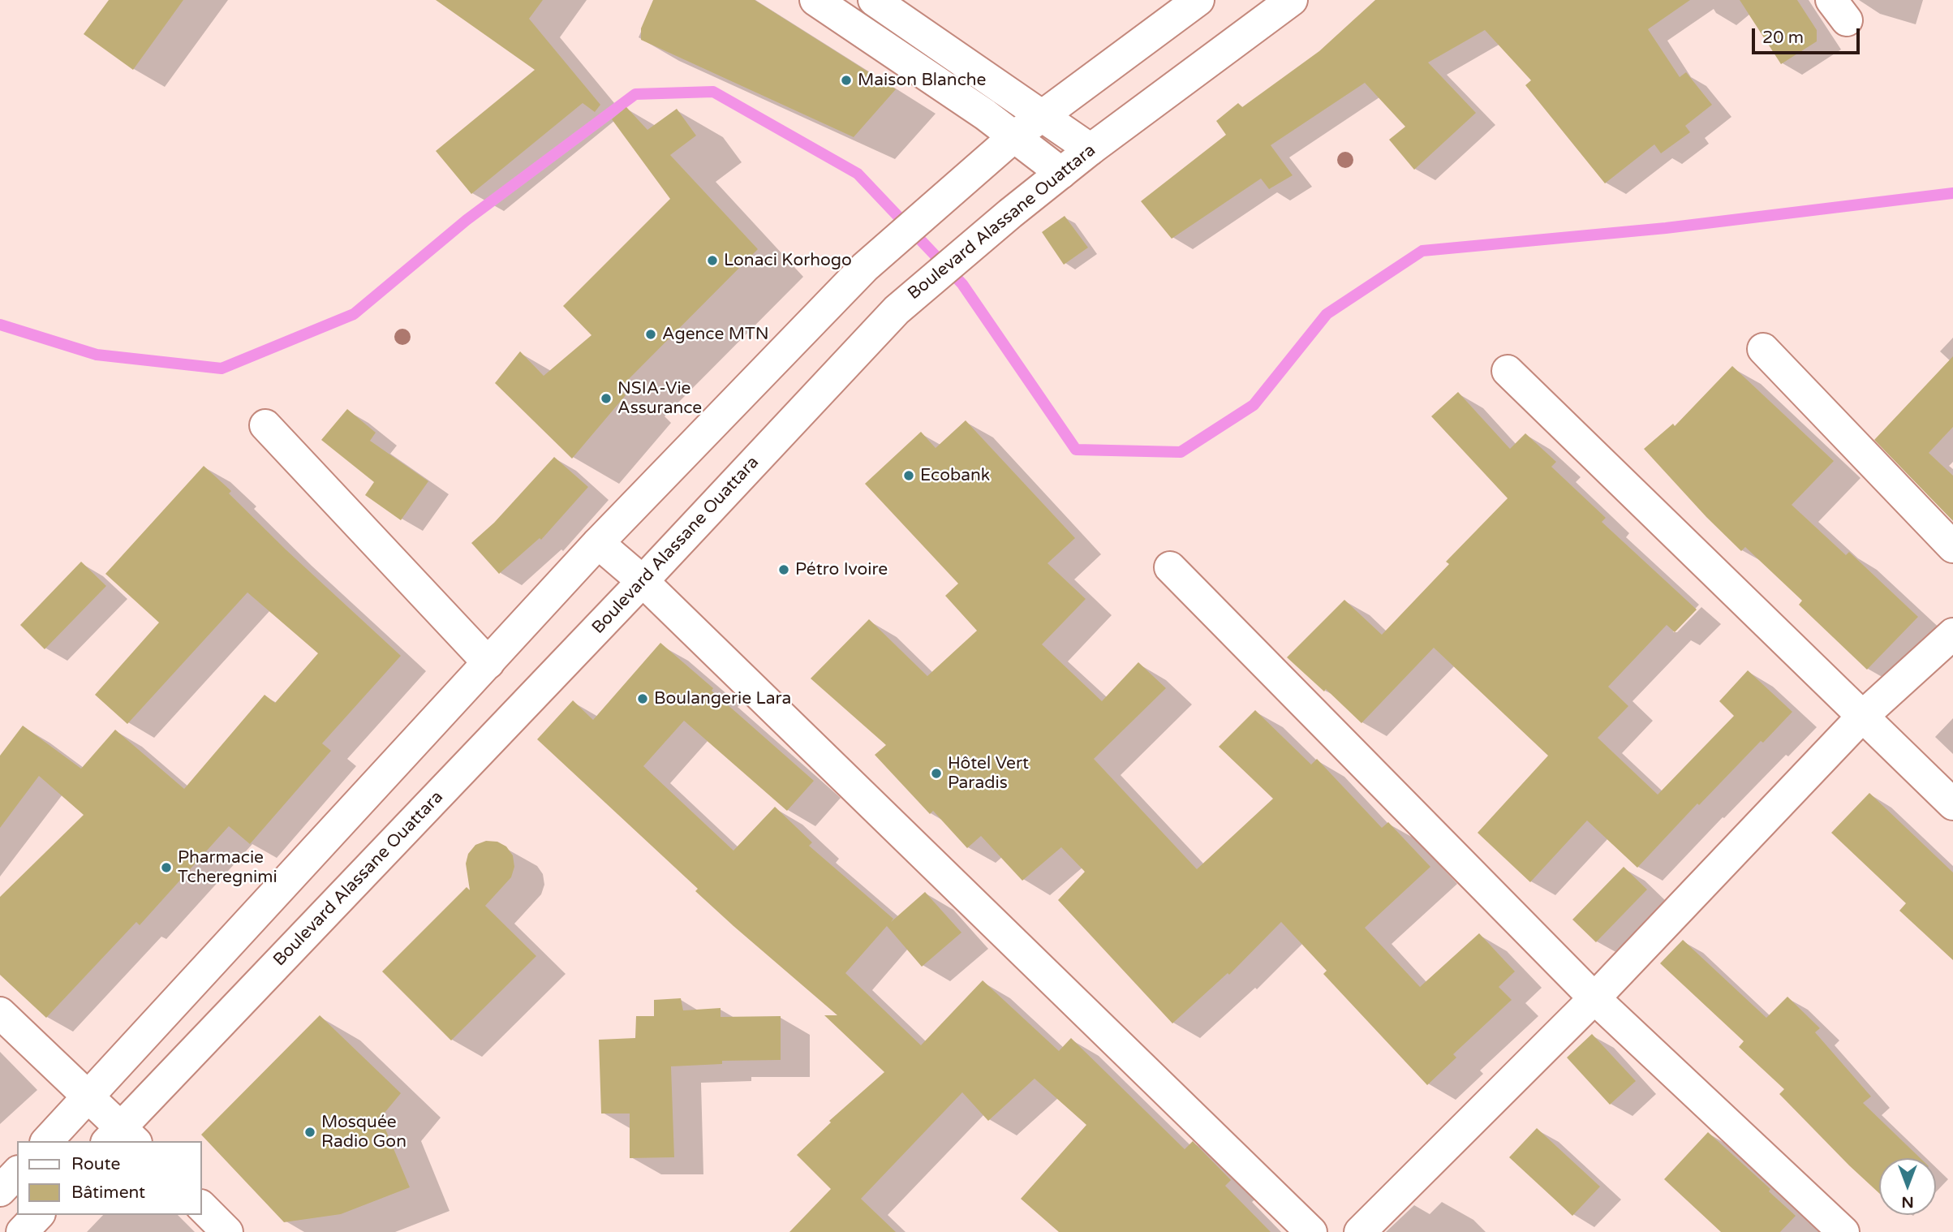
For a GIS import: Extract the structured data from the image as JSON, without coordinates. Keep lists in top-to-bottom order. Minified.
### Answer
{"streets":{"street":["Boulevard Alassane Ouattara"]},"places":["Maison Blanche","Lonaci Korhogo","Agence MTN","NSIA-Vie Assurance","Ecobank","Pétro Ivoire","Boulangerie Lara","Hôtel Vert Paradis","Pharmacie Tcheregnimi","Mosquée Radio Gon"],"legend":["Route","Bâtiment"],"scale_bar":"20 m","north":"bottom"}
